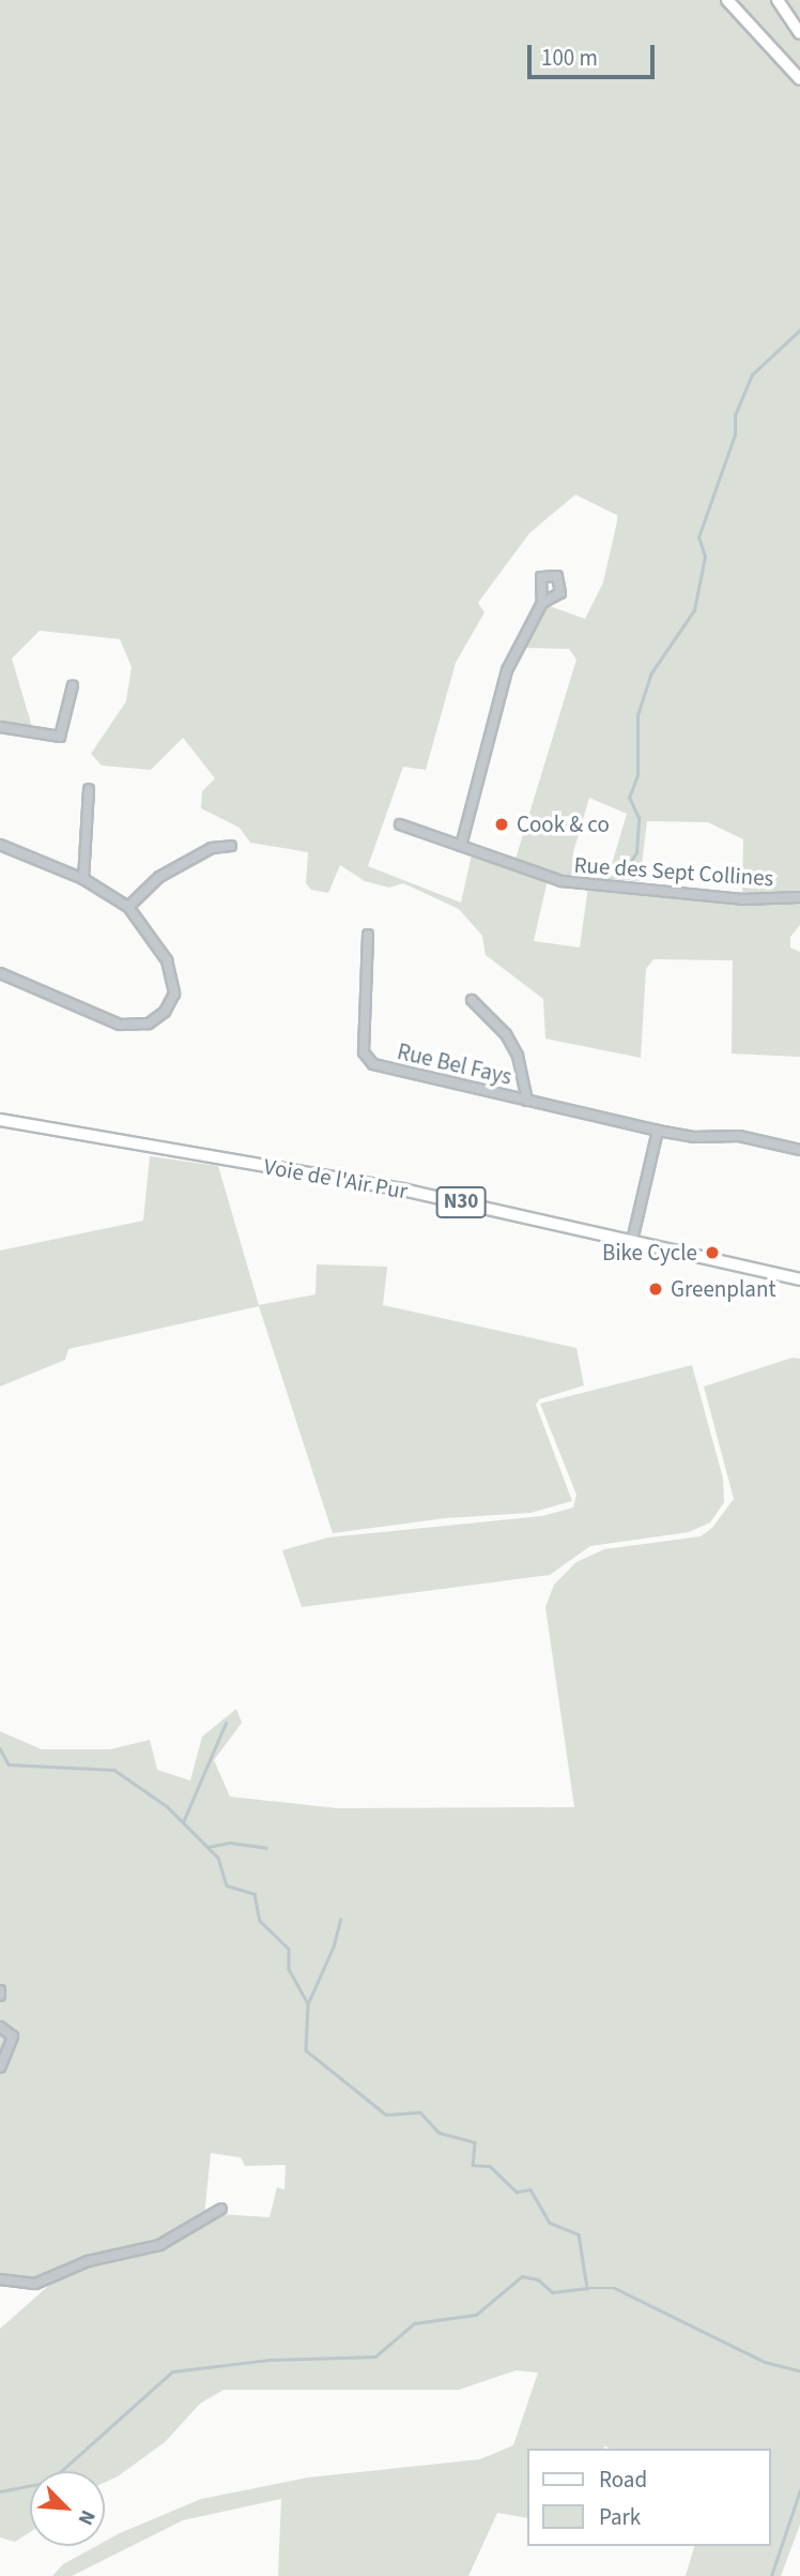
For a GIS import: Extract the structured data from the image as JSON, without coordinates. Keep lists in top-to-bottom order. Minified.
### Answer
{"streets":{"main road":["Voie de l'Air Pur","N30"],"street":["Rue des Sept Collines","Rue Bel Fays"]},"places":["Cook & co","Bike Cycle","Greenplant"],"legend":["Road","Park"],"scale_bar":"100 m","north":"bottom right"}
